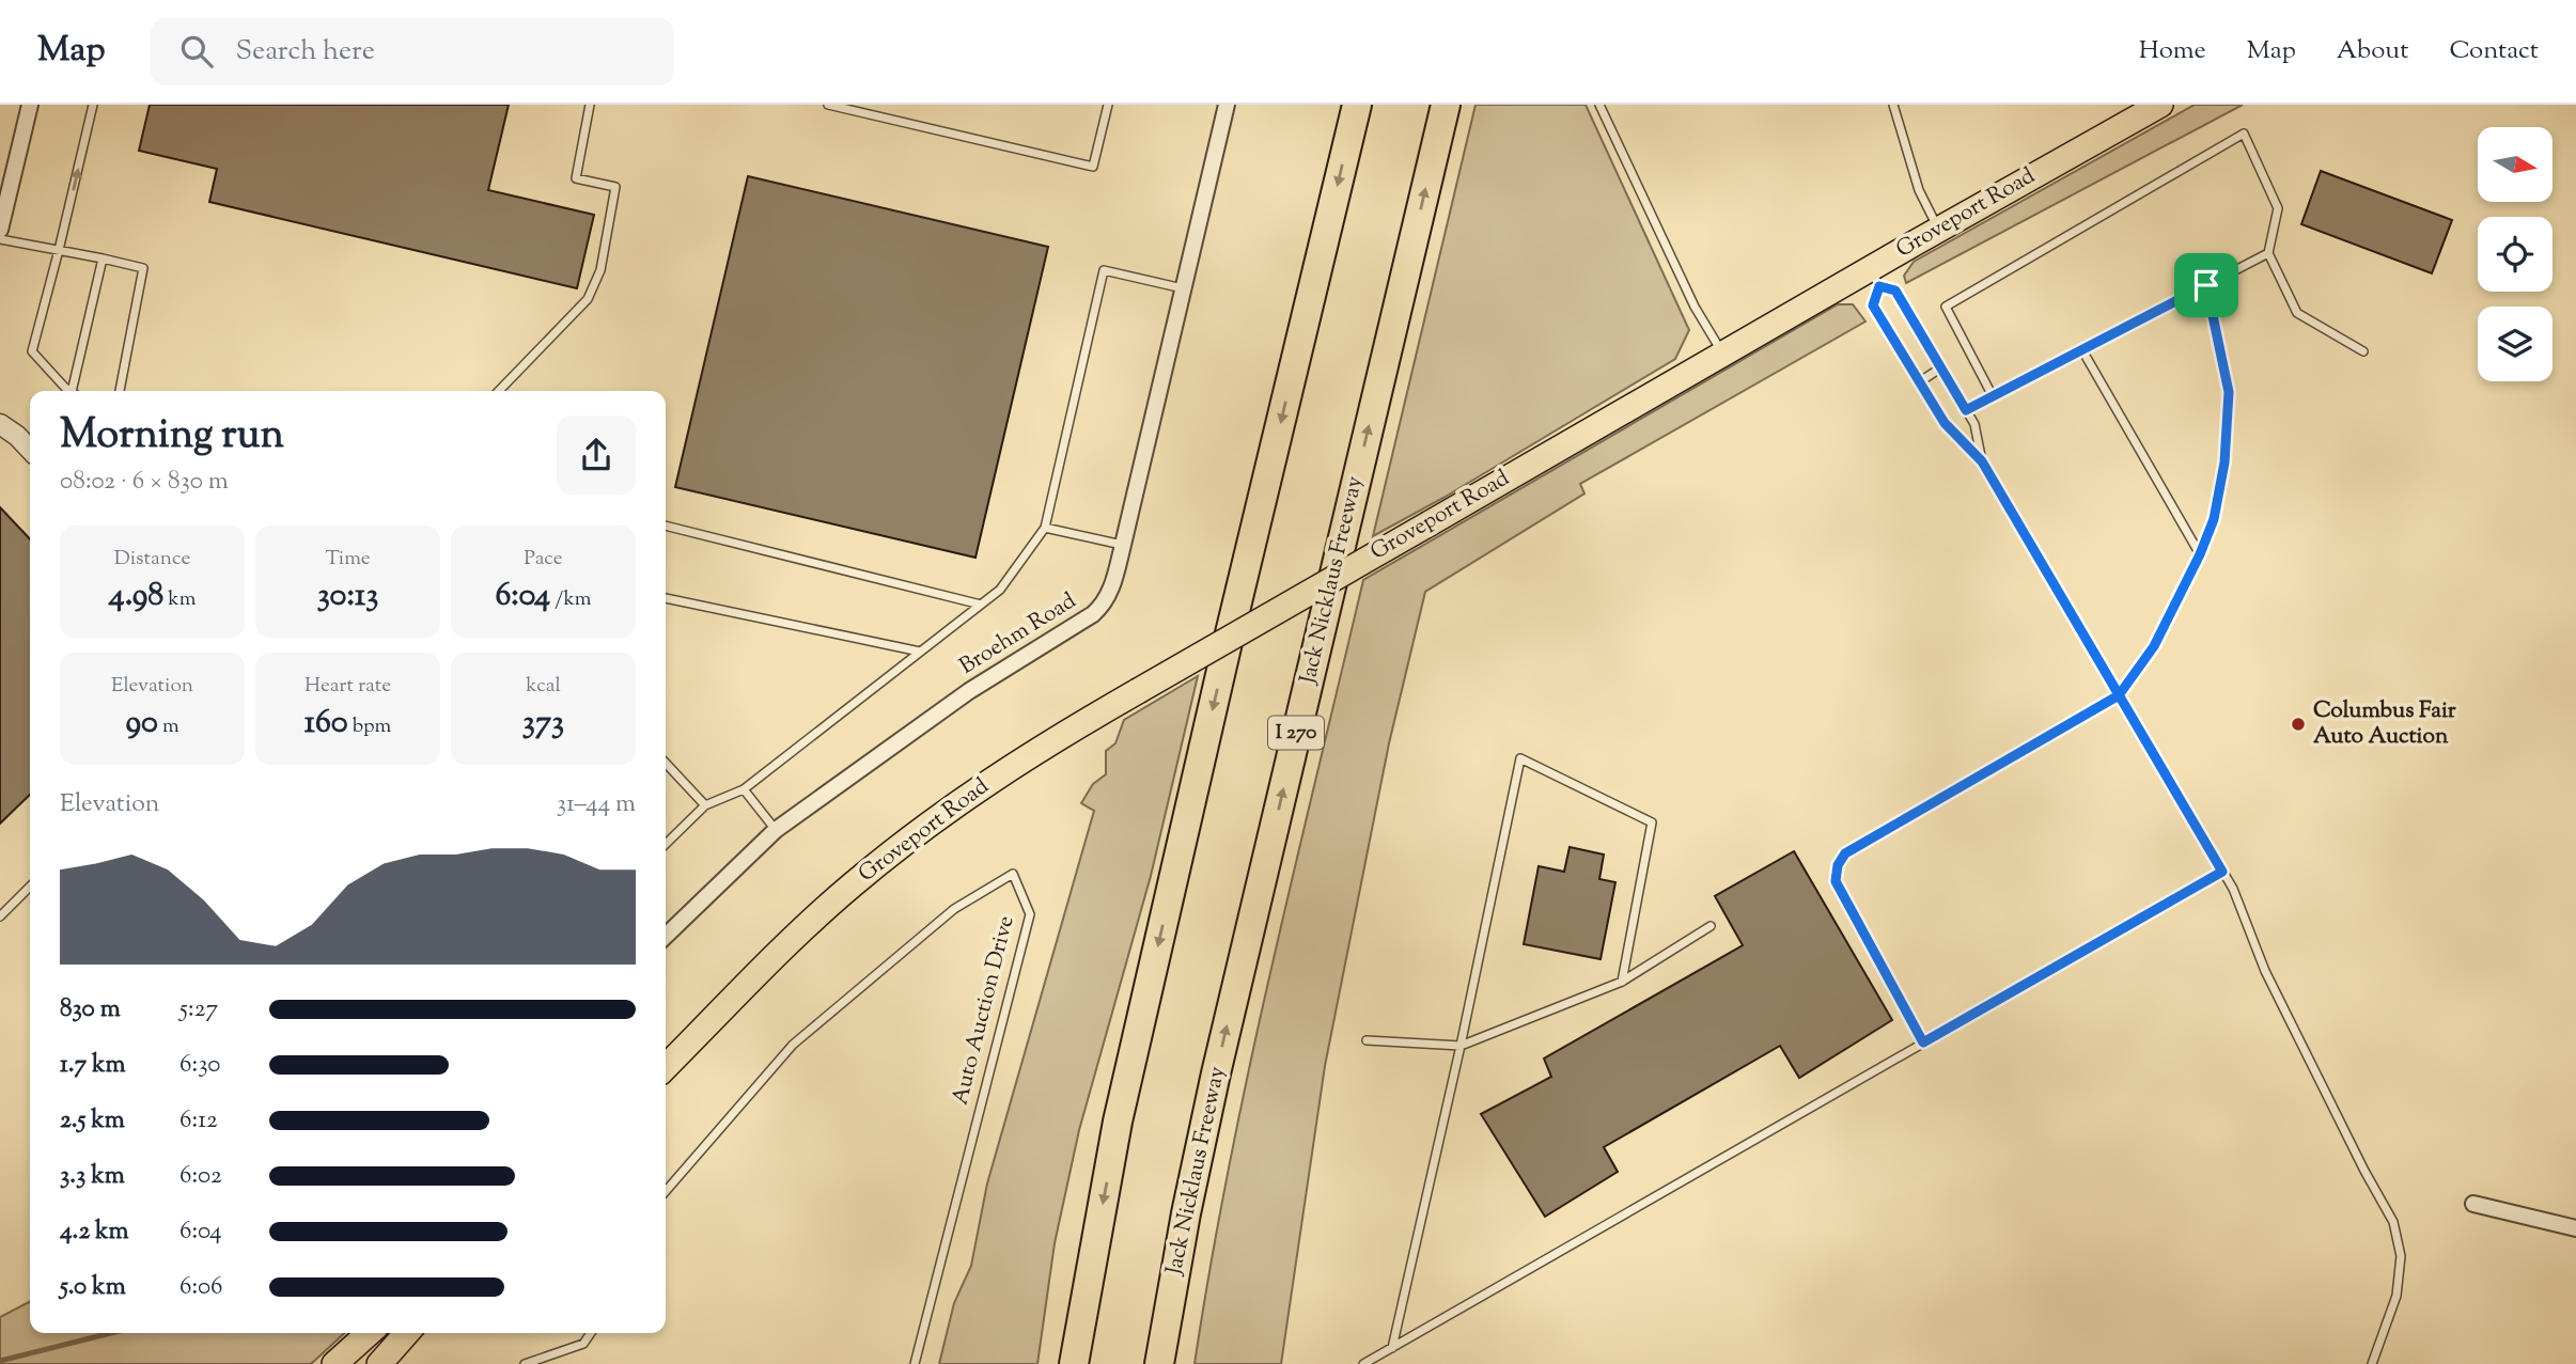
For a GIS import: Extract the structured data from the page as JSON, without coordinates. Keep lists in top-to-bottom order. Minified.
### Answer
{"streets":{"highway":["Jack Nicklaus Freeway","I 270"],"main road":["Groveport Road"],"street":["Broehm Road"],"lane":["Auto Auction Drive"]},"places":["Columbus Fair Auto Auction"],"north":"right","page":{"header":"Map","search":"Search here","nav":["Home","Map","About","Contact"],"heading":["Morning run","08:02 · 6 × 830 m"],"stats":[["Distance","4.98 km"],["Time","30:13"],["Pace","6:04 /km"],["Elevation","90 m"],["Heart rate","160 bpm"],["kcal","373"]],"chart":["Elevation","31–44 m"],"list":[{"name":"830 m","note":"5:27"},{"name":"1.7 km","note":"6:30"},{"name":"2.5 km","note":"6:12"},{"name":"3.3 km","note":"6:02"},{"name":"4.2 km","note":"6:04"},{"name":"5.0 km","note":"6:06"}]}}
